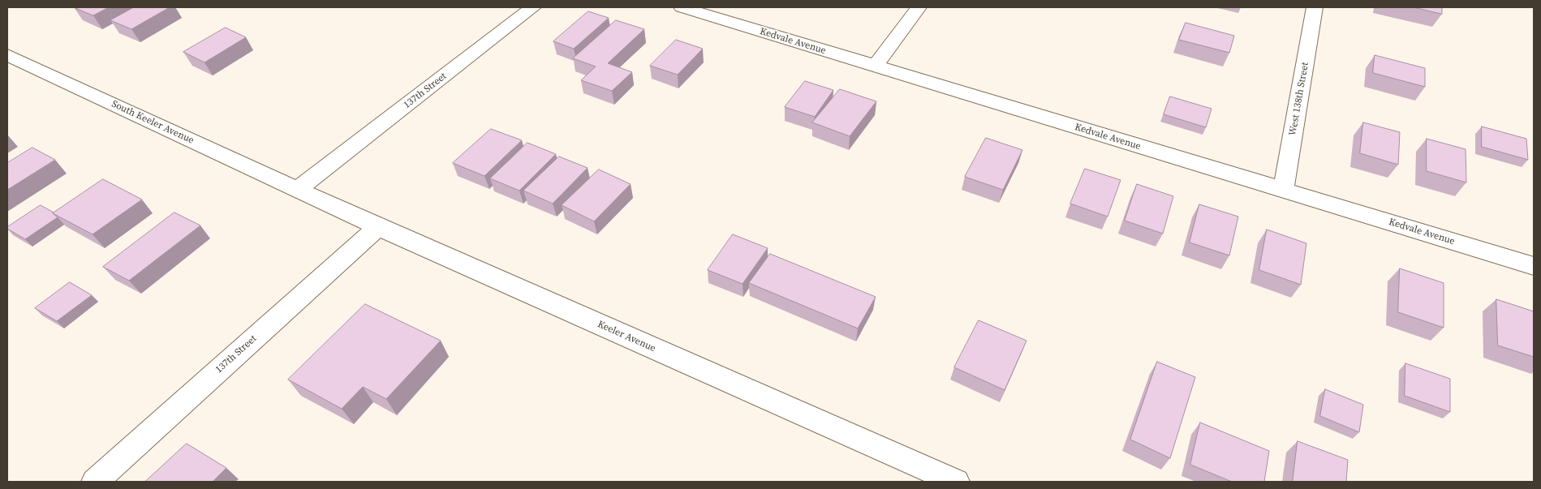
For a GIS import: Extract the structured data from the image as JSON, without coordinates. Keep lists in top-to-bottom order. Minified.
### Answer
{"streets":{"street":["Kedvale Avenue","137th Street","West 138th Street","South Keeler Avenue","Keeler Avenue"]},"crossings":[["Kedvale Avenue","West 138th Street"],["137th Street","South Keeler Avenue"],["137th Street","Keeler Avenue"],["South Keeler Avenue","Keeler Avenue"]]}
